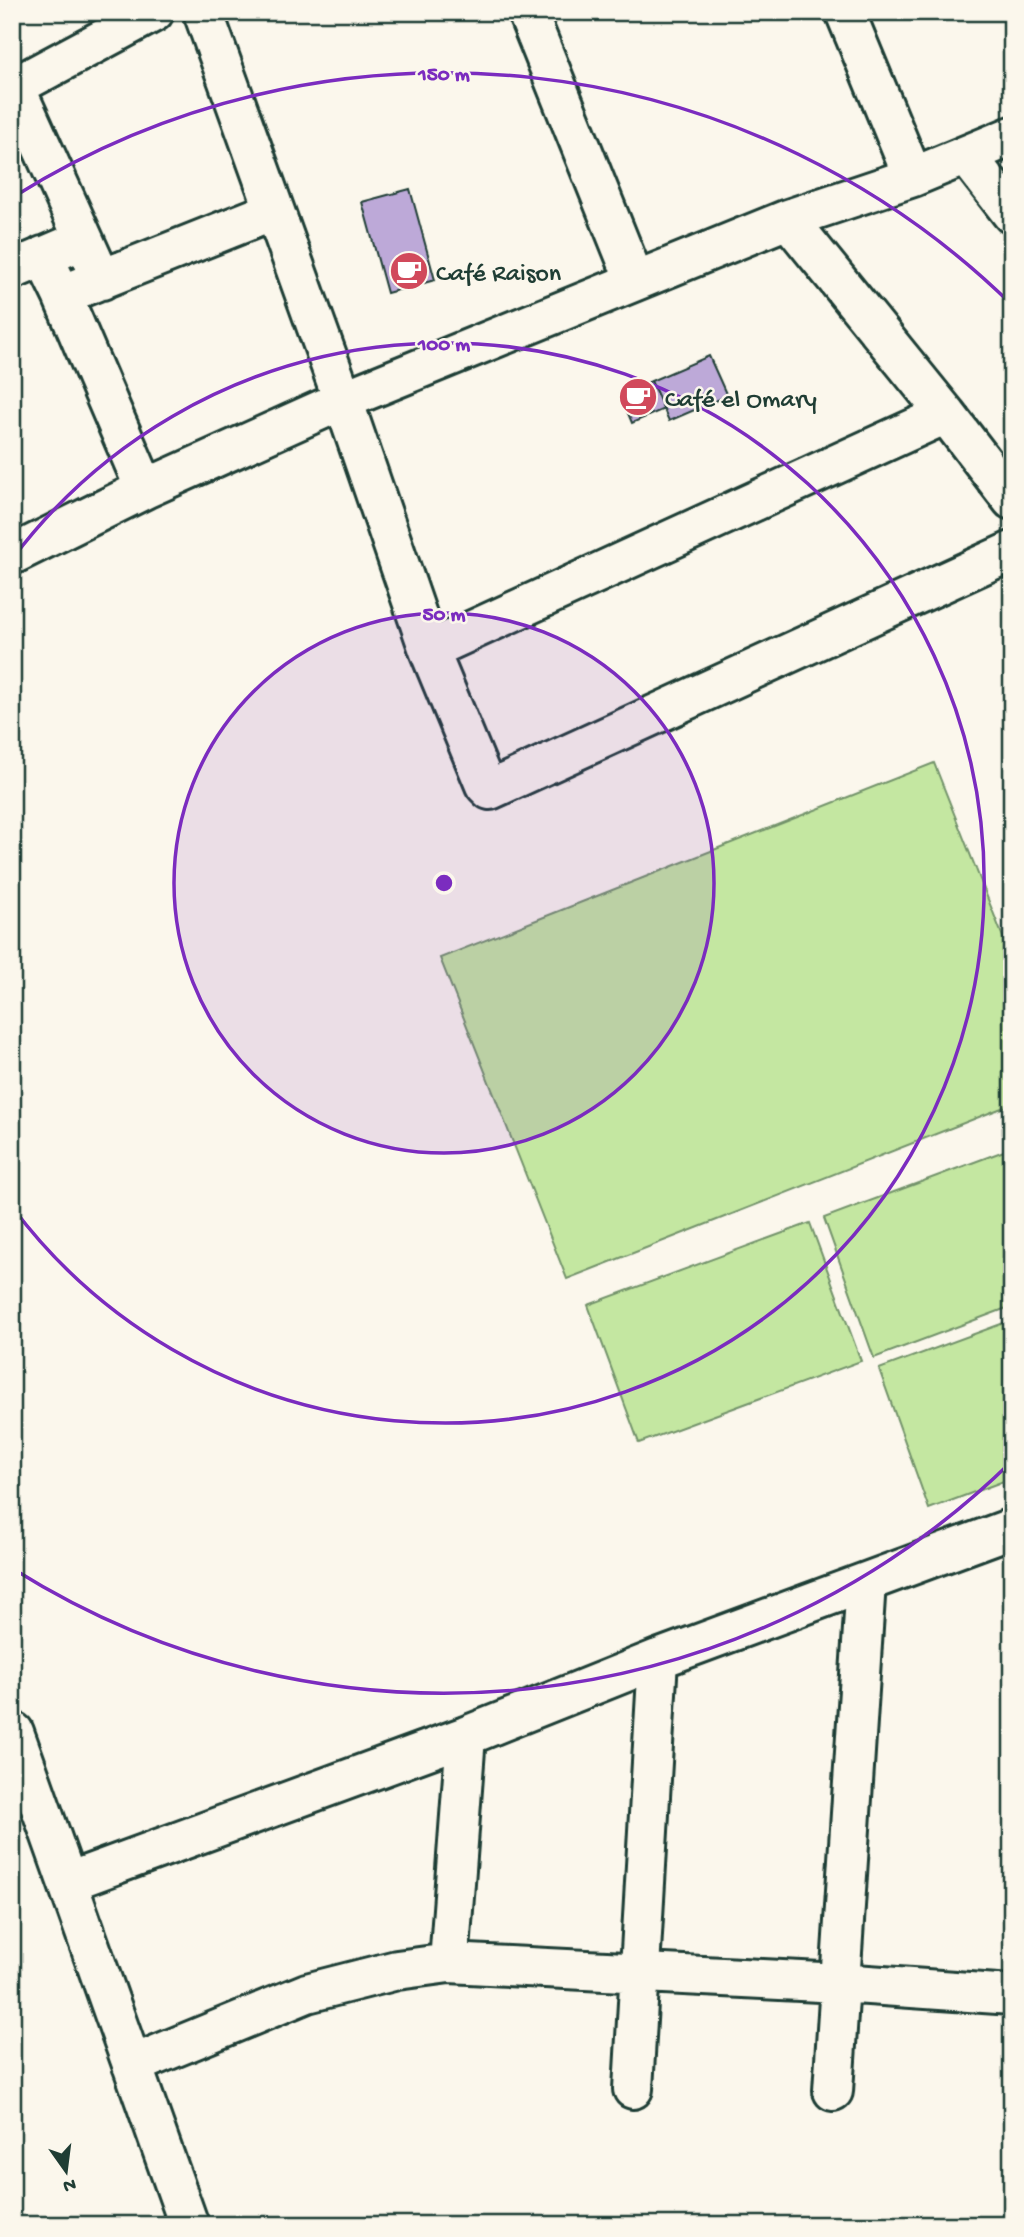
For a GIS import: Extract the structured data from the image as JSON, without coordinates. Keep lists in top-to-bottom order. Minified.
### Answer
{"places":{"cafe":["Café Raison","Café el Omary"]},"north":"bottom","rings":["150 m","100 m","50 m"]}
